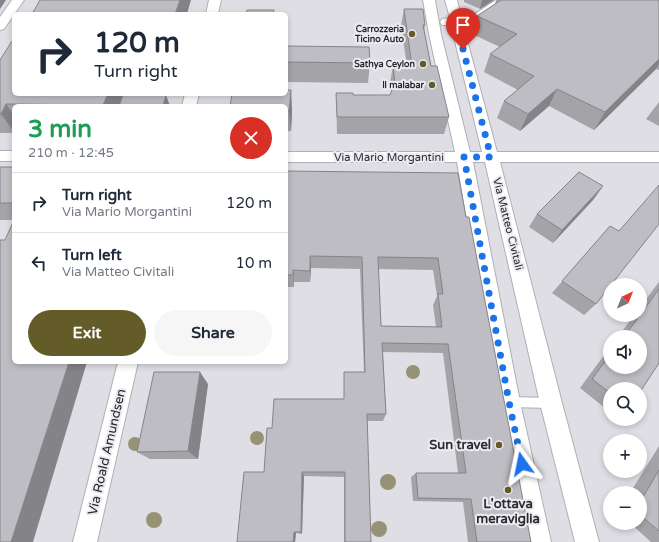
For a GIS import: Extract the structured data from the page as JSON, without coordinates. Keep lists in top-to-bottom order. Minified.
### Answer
{"streets":{"street":["Via Mario Morgantini","Via Matteo Civitali","Via Roald Amundsen"]},"crossings":[["Via Mario Morgantini","Via Matteo Civitali"]],"places":["Carrozzeria Ticino Auto","Sathya Ceylon","Il malabar","Sun travel","L'ottava meraviglia"],"north":"top right","page":{"turn":["120 m","Turn right"],"heading":["3 min","210 m · 12:45"],"list":[{"name":"Turn right","note":"Via Mario Morgantini","value":"120 m"},{"name":"Turn left","note":"Via Matteo Civitali","value":"10 m"}],"map_buttons":["+","−"],"buttons":["Exit","Share"]}}
